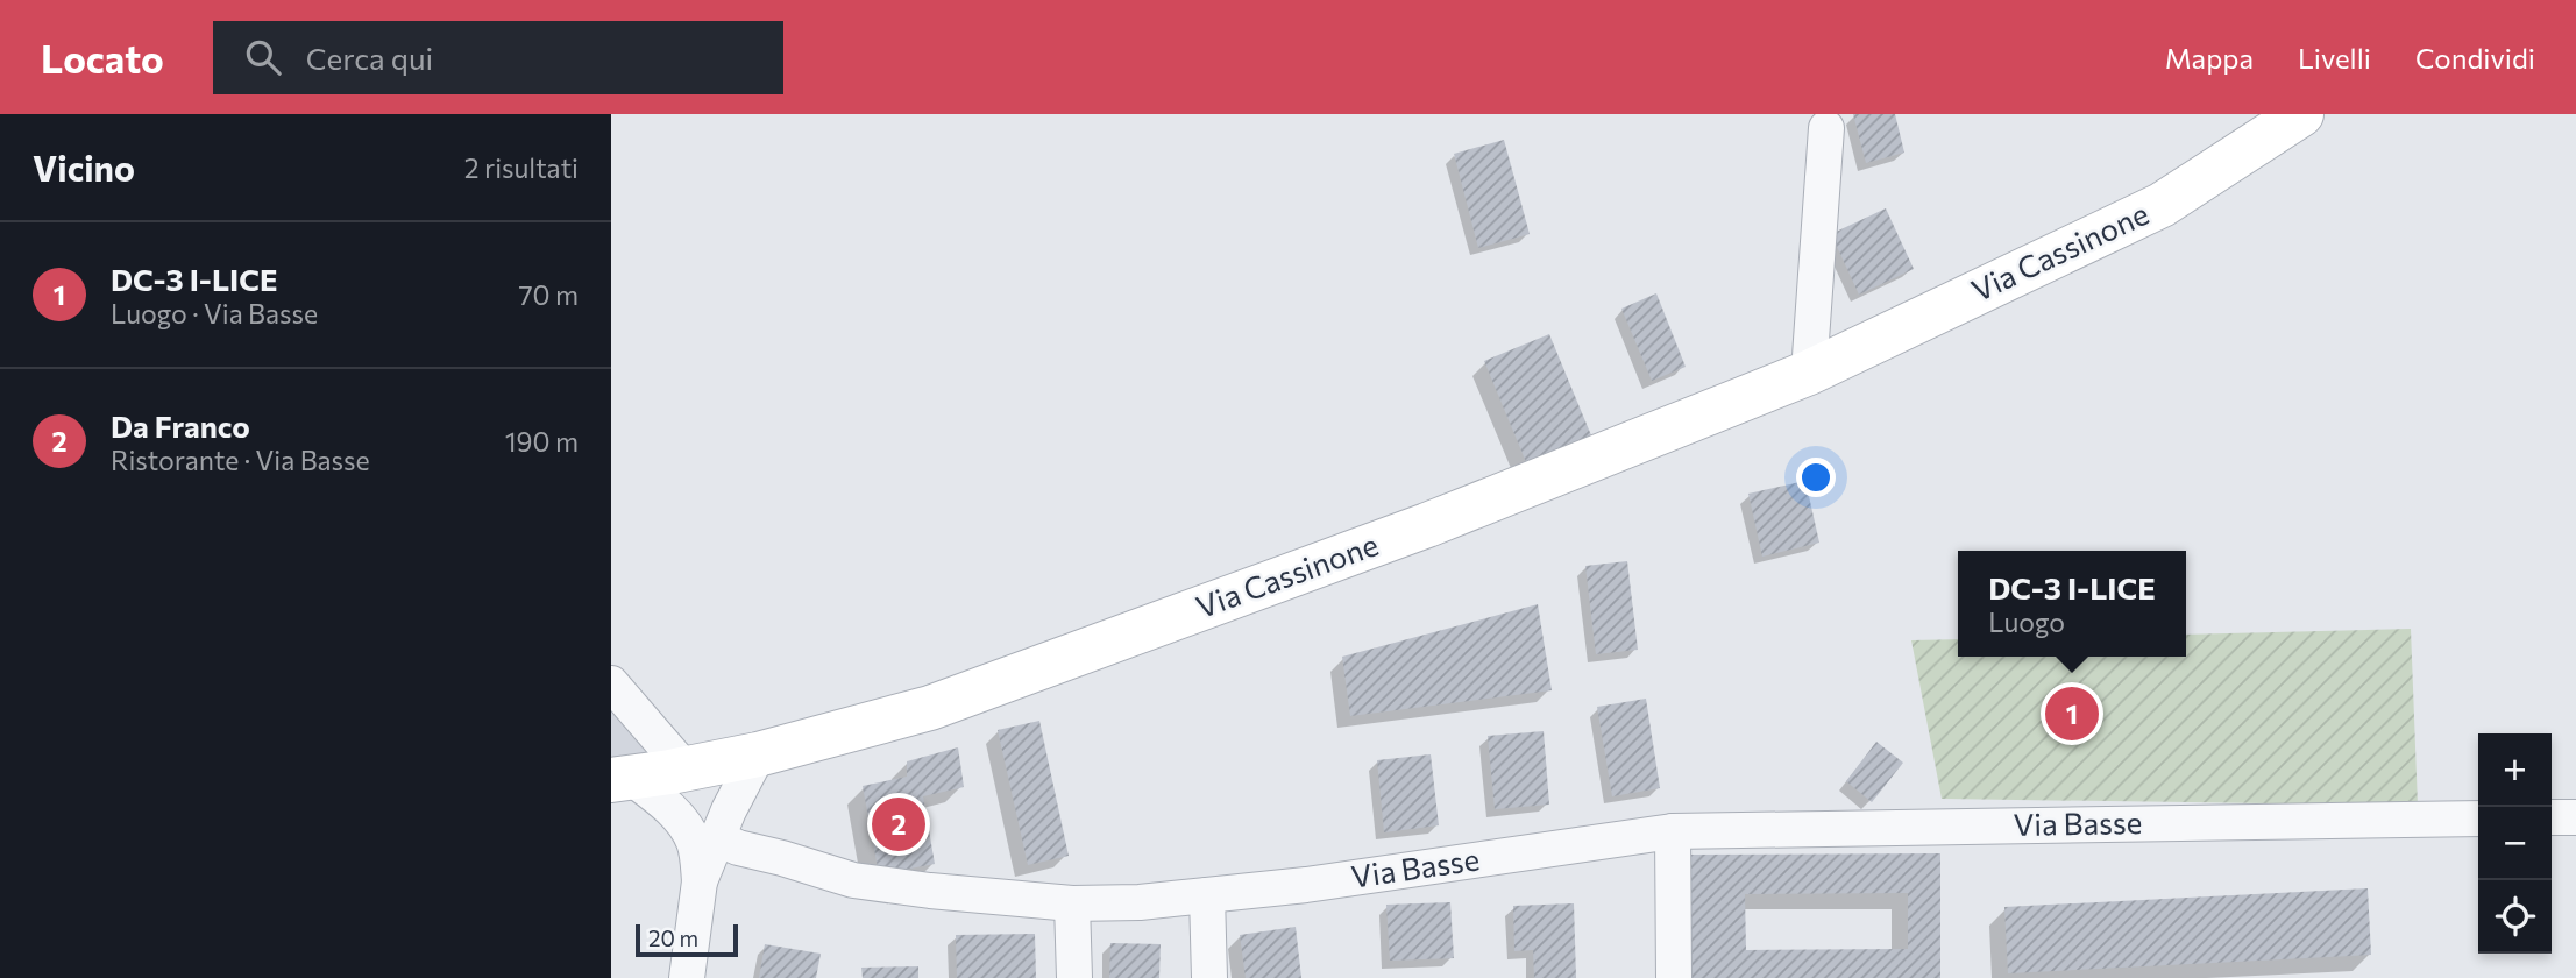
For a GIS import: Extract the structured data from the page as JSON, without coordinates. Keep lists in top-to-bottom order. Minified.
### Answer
{"streets":{"main road":["Via Cassinone"],"street":["Via Basse"]},"scale_bar":"20 m","page":{"header":"Locato","search":"Cerca qui","nav":["Mappa","Livelli","Condividi"],"heading":["Vicino","2 risultati"],"list":[{"mark":"1","name":"DC-3 I-LICE","note":"Luogo · Via Basse","value":"70 m"},{"mark":"2","name":"Da Franco","note":"Ristorante · Via Basse","value":"190 m"}],"popup":["DC-3 I-LICE","Luogo"],"pins":["1","2"],"map_buttons":["+","−"],"scale":"20 m"}}
